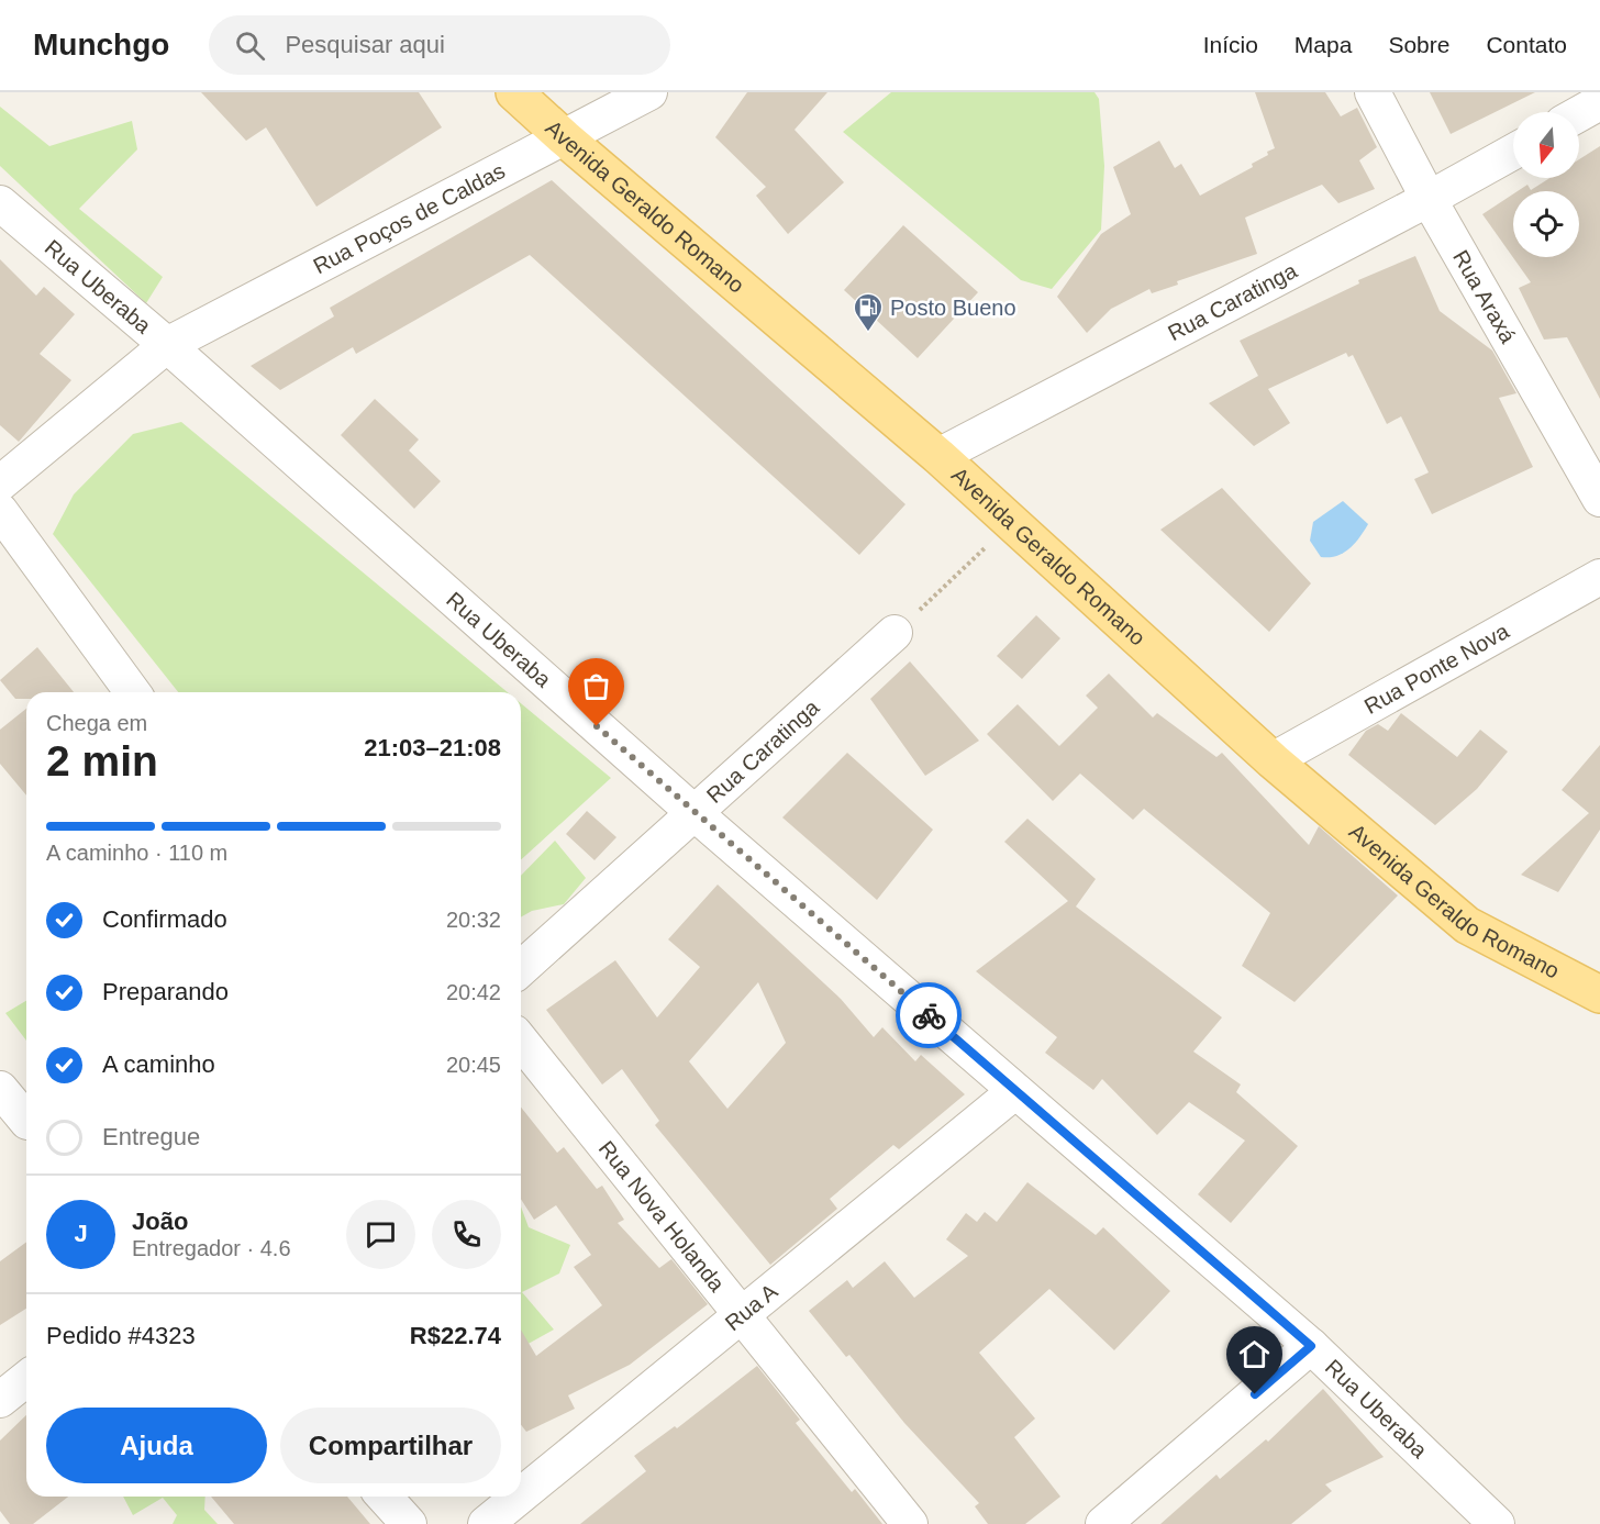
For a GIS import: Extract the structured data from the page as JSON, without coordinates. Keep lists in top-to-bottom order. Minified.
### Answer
{"streets":{"main road":["Avenida Geraldo Romano"],"street":["Rua Poços de Caldas","Rua Uberaba","Rua Araxá","Rua Caratinga","Rua Ponte Nova","Rua Nova Holanda","Rua A"]},"crossings":[["Avenida Geraldo Romano","Rua Poços de Caldas"],["Avenida Geraldo Romano","Rua Caratinga"],["Avenida Geraldo Romano","Rua Ponte Nova"],["Rua Poços de Caldas","Rua Uberaba"],["Rua Uberaba","Rua Caratinga"],["Rua Uberaba","Rua A"],["Rua Araxá","Rua Caratinga"],["Rua Nova Holanda","Rua A"]],"places":{"fuel station":["Posto Bueno"]},"north":"bottom","page":{"header":"Munchgo","search":"Pesquisar aqui","nav":["Início","Mapa","Sobre","Contato"],"heading":["2 min","Chega em","21:03–21:08"],"panel":["João","Entregador · 4.6","Pedido #4323","R$22.74"],"bar":"A caminho · 110 m","list":[["Confirmado","20:32"],["Preparando","20:42"],["A caminho","20:45"],"Entregue"],"round":"J","buttons":["Ajuda","Compartilhar"]}}
